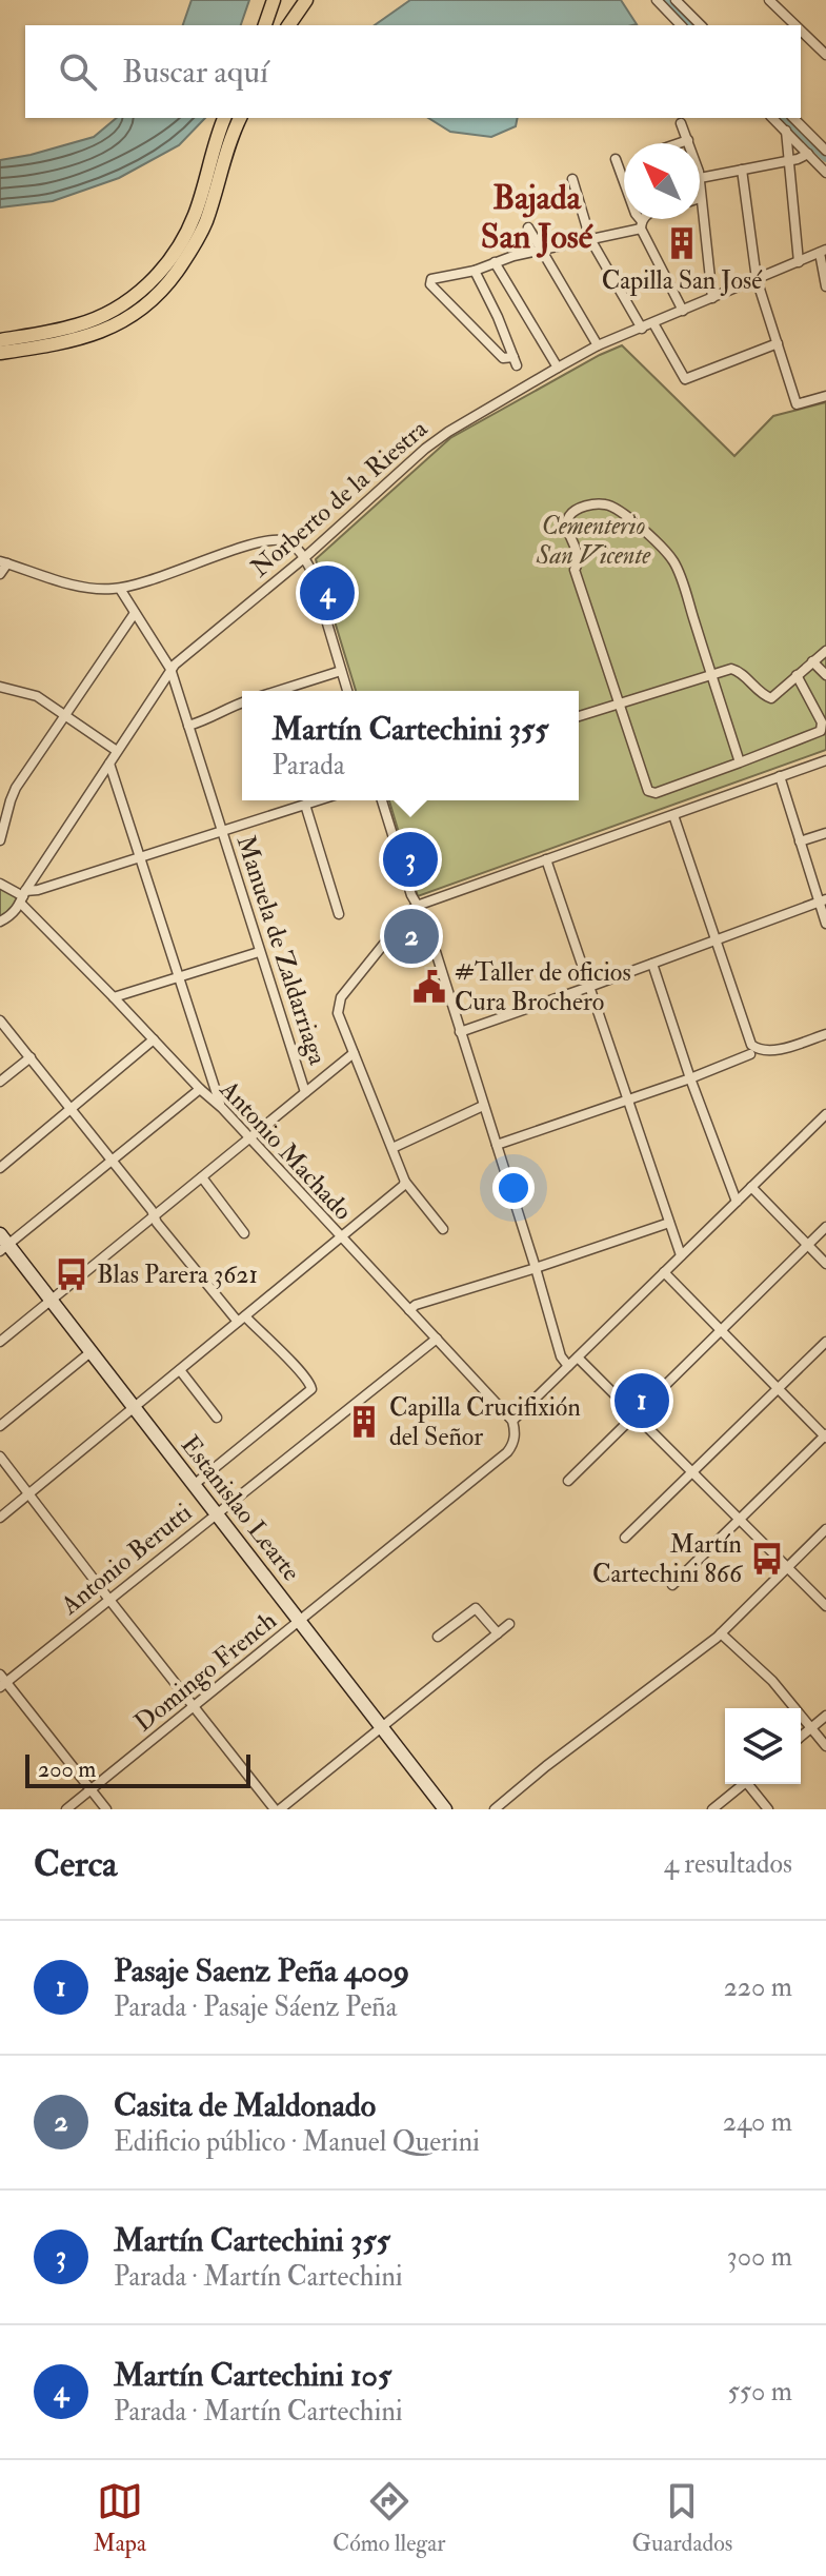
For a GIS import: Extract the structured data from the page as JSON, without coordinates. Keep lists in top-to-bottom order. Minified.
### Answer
{"streets":{"street":["Norberto de la Riestra","Manuela de Zaldarriaga","Antonio Machado","Estanislao Learte","Antonio Berutti","Domingo French"]},"crossings":[["Norberto de la Riestra","Manuela de Zaldarriaga"],["Norberto de la Riestra","Antonio Machado"],["Antonio Machado","Antonio Berutti"],["Antonio Machado","Domingo French"],["Estanislao Learte","Antonio Berutti"],["Estanislao Learte","Domingo French"]],"districts":["Bajada San José"],"parks":["Cementerio San Vicente"],"places":{"building":["Capilla San José","Capilla Crucifixión del Señor"],"public building":["#Taller de oficios Cura Brochero"],"bus stop":["Blas Parera 3621","Martín Cartechini 866"]},"scale_bar":"200 m","north":"top left","page":{"search":"Buscar aquí","pins":["4","3","2","1"],"popup":["Martín Cartechini 355","Parada"],"scale":"200 m","heading":["Cerca","4 resultados"],"list":[{"mark":"1","name":"Pasaje Saenz Peña 4009","note":"Parada · Pasaje Sáenz Peña","value":"220 m"},{"mark":"2","name":"Casita de Maldonado","note":"Edificio público · Manuel Querini","value":"240 m"},{"mark":"3","name":"Martín Cartechini 355","note":"Parada · Martín Cartechini","value":"300 m"},{"mark":"4","name":"Martín Cartechini 105","note":"Parada · Martín Cartechini","value":"550 m"}],"nav":["Mapa","Cómo llegar","Guardados"]}}
